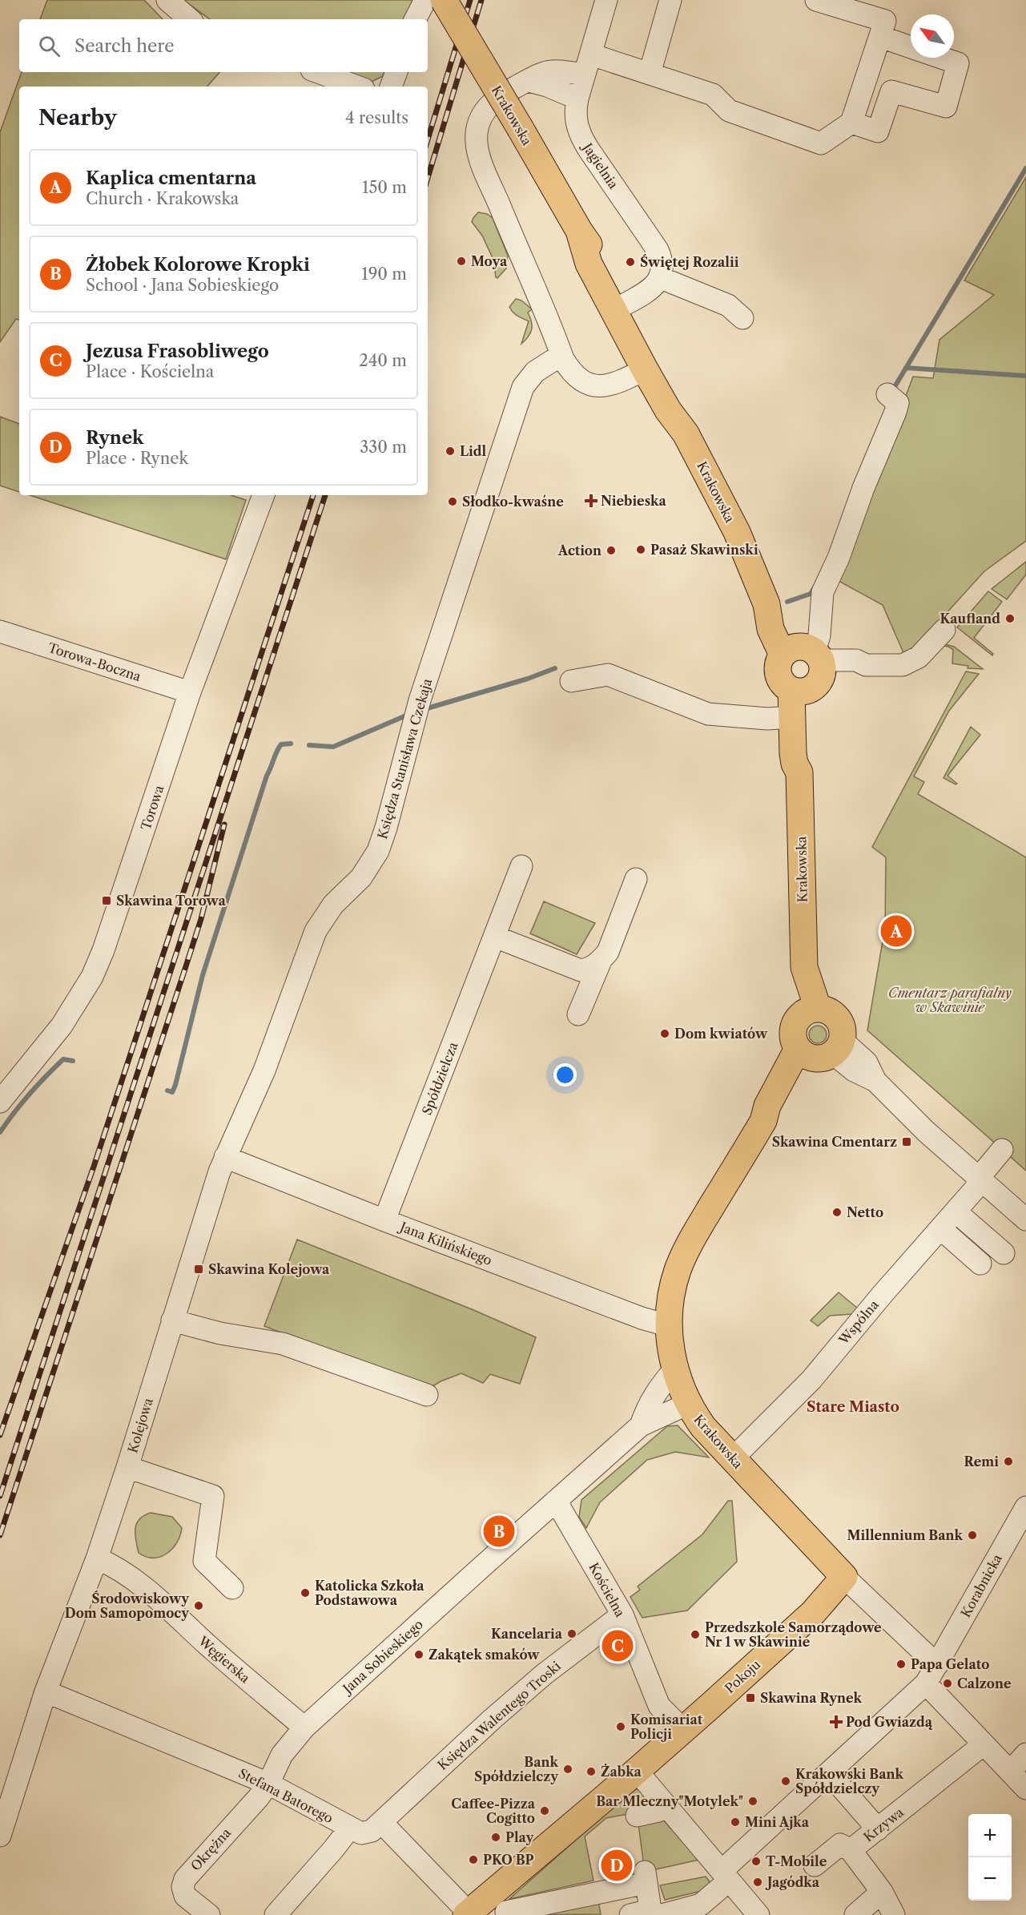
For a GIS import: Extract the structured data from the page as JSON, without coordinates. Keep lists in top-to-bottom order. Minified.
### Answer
{"streets":{"main road":["Krakowska","Pokoju"],"street":["Jagielnia","Torowa-Boczna","Księdza Stanisława Czekaja","Torowa","Spółdzielcza","Jana Kilińskiego","Wspólna","Kolejowa","Korabnicka","Kościelna","Jana Sobieskiego","Węgierska","Księdza Walentego Troski","Stefana Batorego","Krzywa","Okrężna"]},"crossings":[["Krakowska","Jana Kilińskiego"],["Krakowska","Wspólna"],["Krakowska","Jana Sobieskiego"],["Krakowska","Pokoju"],["Torowa-Boczna","Torowa"],["Księdza Stanisława Czekaja","Jana Kilińskiego"],["Księdza Stanisława Czekaja","Kolejowa"],["Spółdzielcza","Jana Kilińskiego"],["Jana Kilińskiego","Kolejowa"],["Kolejowa","Węgierska"],["Kolejowa","Stefana Batorego"],["Kościelna","Jana Sobieskiego"],["Kościelna","Pokoju"],["Kościelna","Księdza Walentego Troski"],["Jana Sobieskiego","Węgierska"],["Jana Sobieskiego","Stefana Batorego"],["Jana Sobieskiego","Okrężna"],["Księdza Walentego Troski","Stefana Batorego"],["Stefana Batorego","Okrężna"]],"districts":["Stare Miasto"],"parks":["Cmentarz parafialny w Skawinie"],"places":{"other":["Moya","Świętej Rozalii","Lidl","Słodko-kwaśne","Pasaż Skawinski","Action","Kaufland","Dom kwiatów","Netto","Remi","Millennium Bank","Katolicka Szkoła Podstawowa","Środowiskowy Dom Samopomocy","Kancelaria","Przedszkole Samorządowe Nr 1 w Skawinie","Zakątek smaków","Papa Gelato","Calzone","Komisariat Policji","Bank Spółdzielczy","Żabka","Krakowski Bank Spółdzielczy","Bar Mleczny\"Motylek\"","Caffee-Pizza Cogitto","Mini Ajka","Play","PKO BP","T-Mobile","Jagódka"],"health":["Niebieska","Pod Gwiazdą"],"transit":["Skawina Torowa","Skawina Cmentarz","Skawina Kolejowa","Skawina Rynek"]},"north":"top left","page":{"search":"Search here","heading":["Nearby","4 results"],"list":[{"mark":"A","name":"Kaplica cmentarna","note":"Church · Krakowska","value":"150 m"},{"mark":"B","name":"Żłobek Kolorowe Kropki","note":"School · Jana Sobieskiego","value":"190 m"},{"mark":"C","name":"Jezusa Frasobliwego","note":"Place · Kościelna","value":"240 m"},{"mark":"D","name":"Rynek","note":"Place · Rynek","value":"330 m"}],"pins":["A","B","C","D"],"map_buttons":["+","−"]}}
